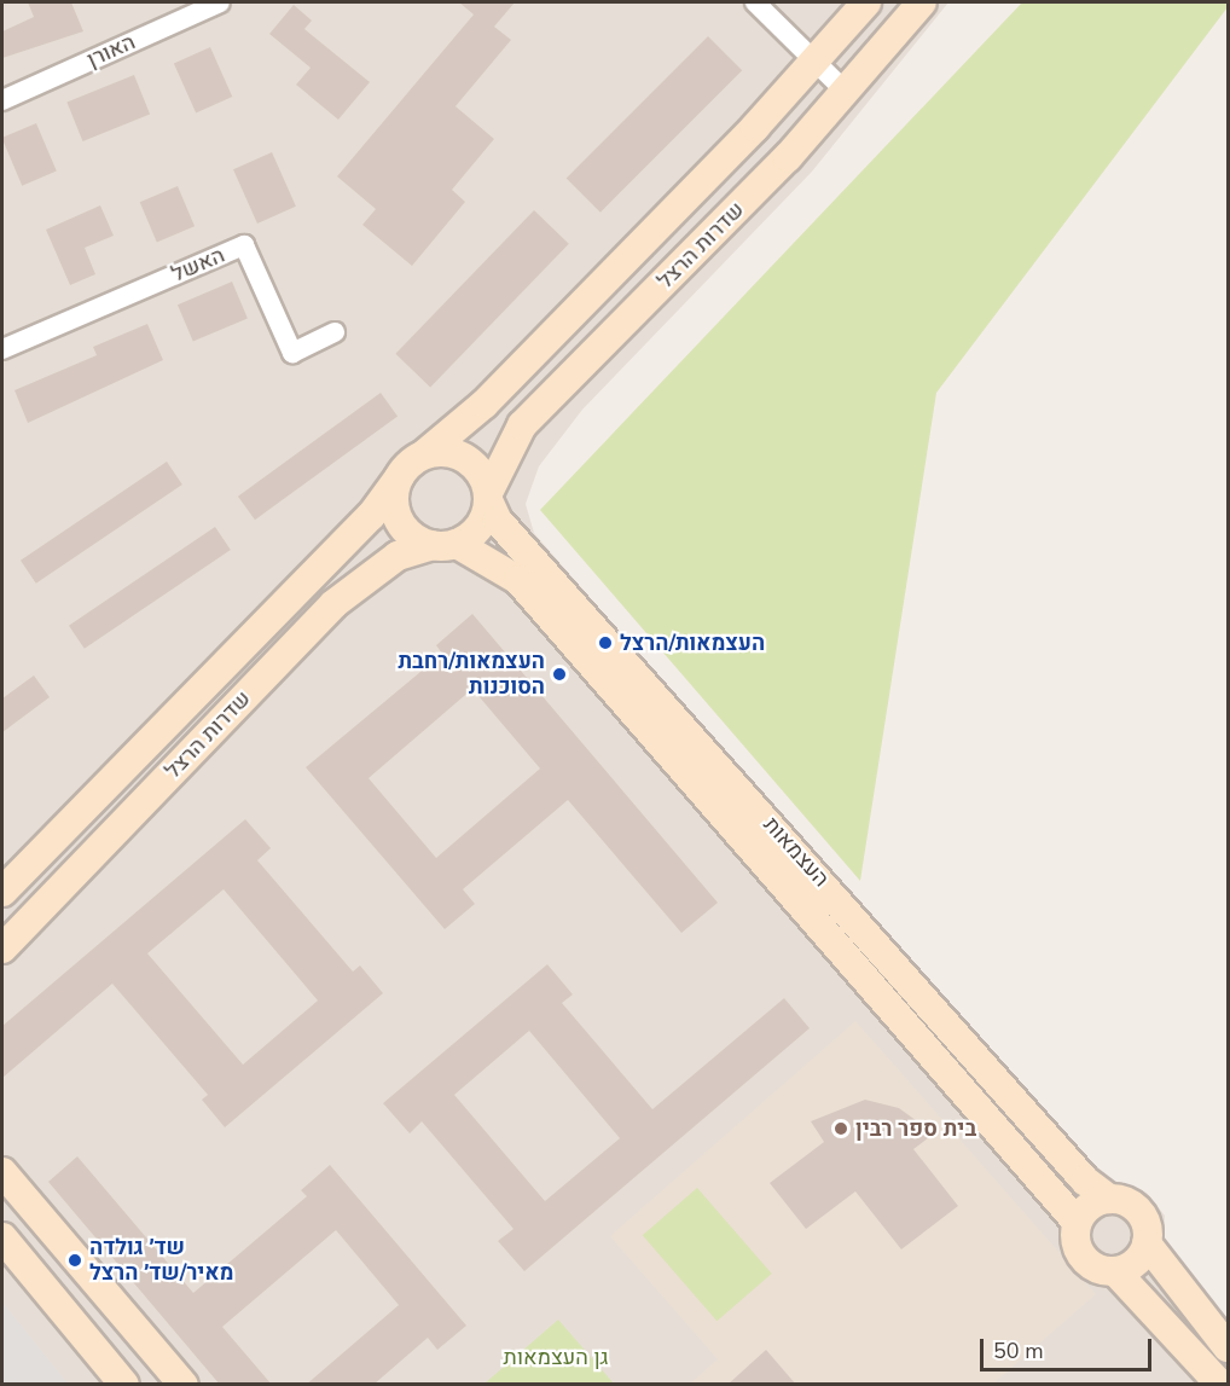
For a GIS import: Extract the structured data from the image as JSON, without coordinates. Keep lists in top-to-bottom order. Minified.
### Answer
{"streets":{"main road":["שדרות הרצל","העצמאות"],"street":["האורן","האשל"]},"crossings":[["שדרות הרצל","העצמאות"]],"parks":["גן העצמאות"],"places":["העצמאות/הרצל","העצמאות/רחבת הסוכנות","בית ספר רבין","שד׳ גולדה מאיר/שד׳ הרצל"],"scale_bar":"50 m"}
